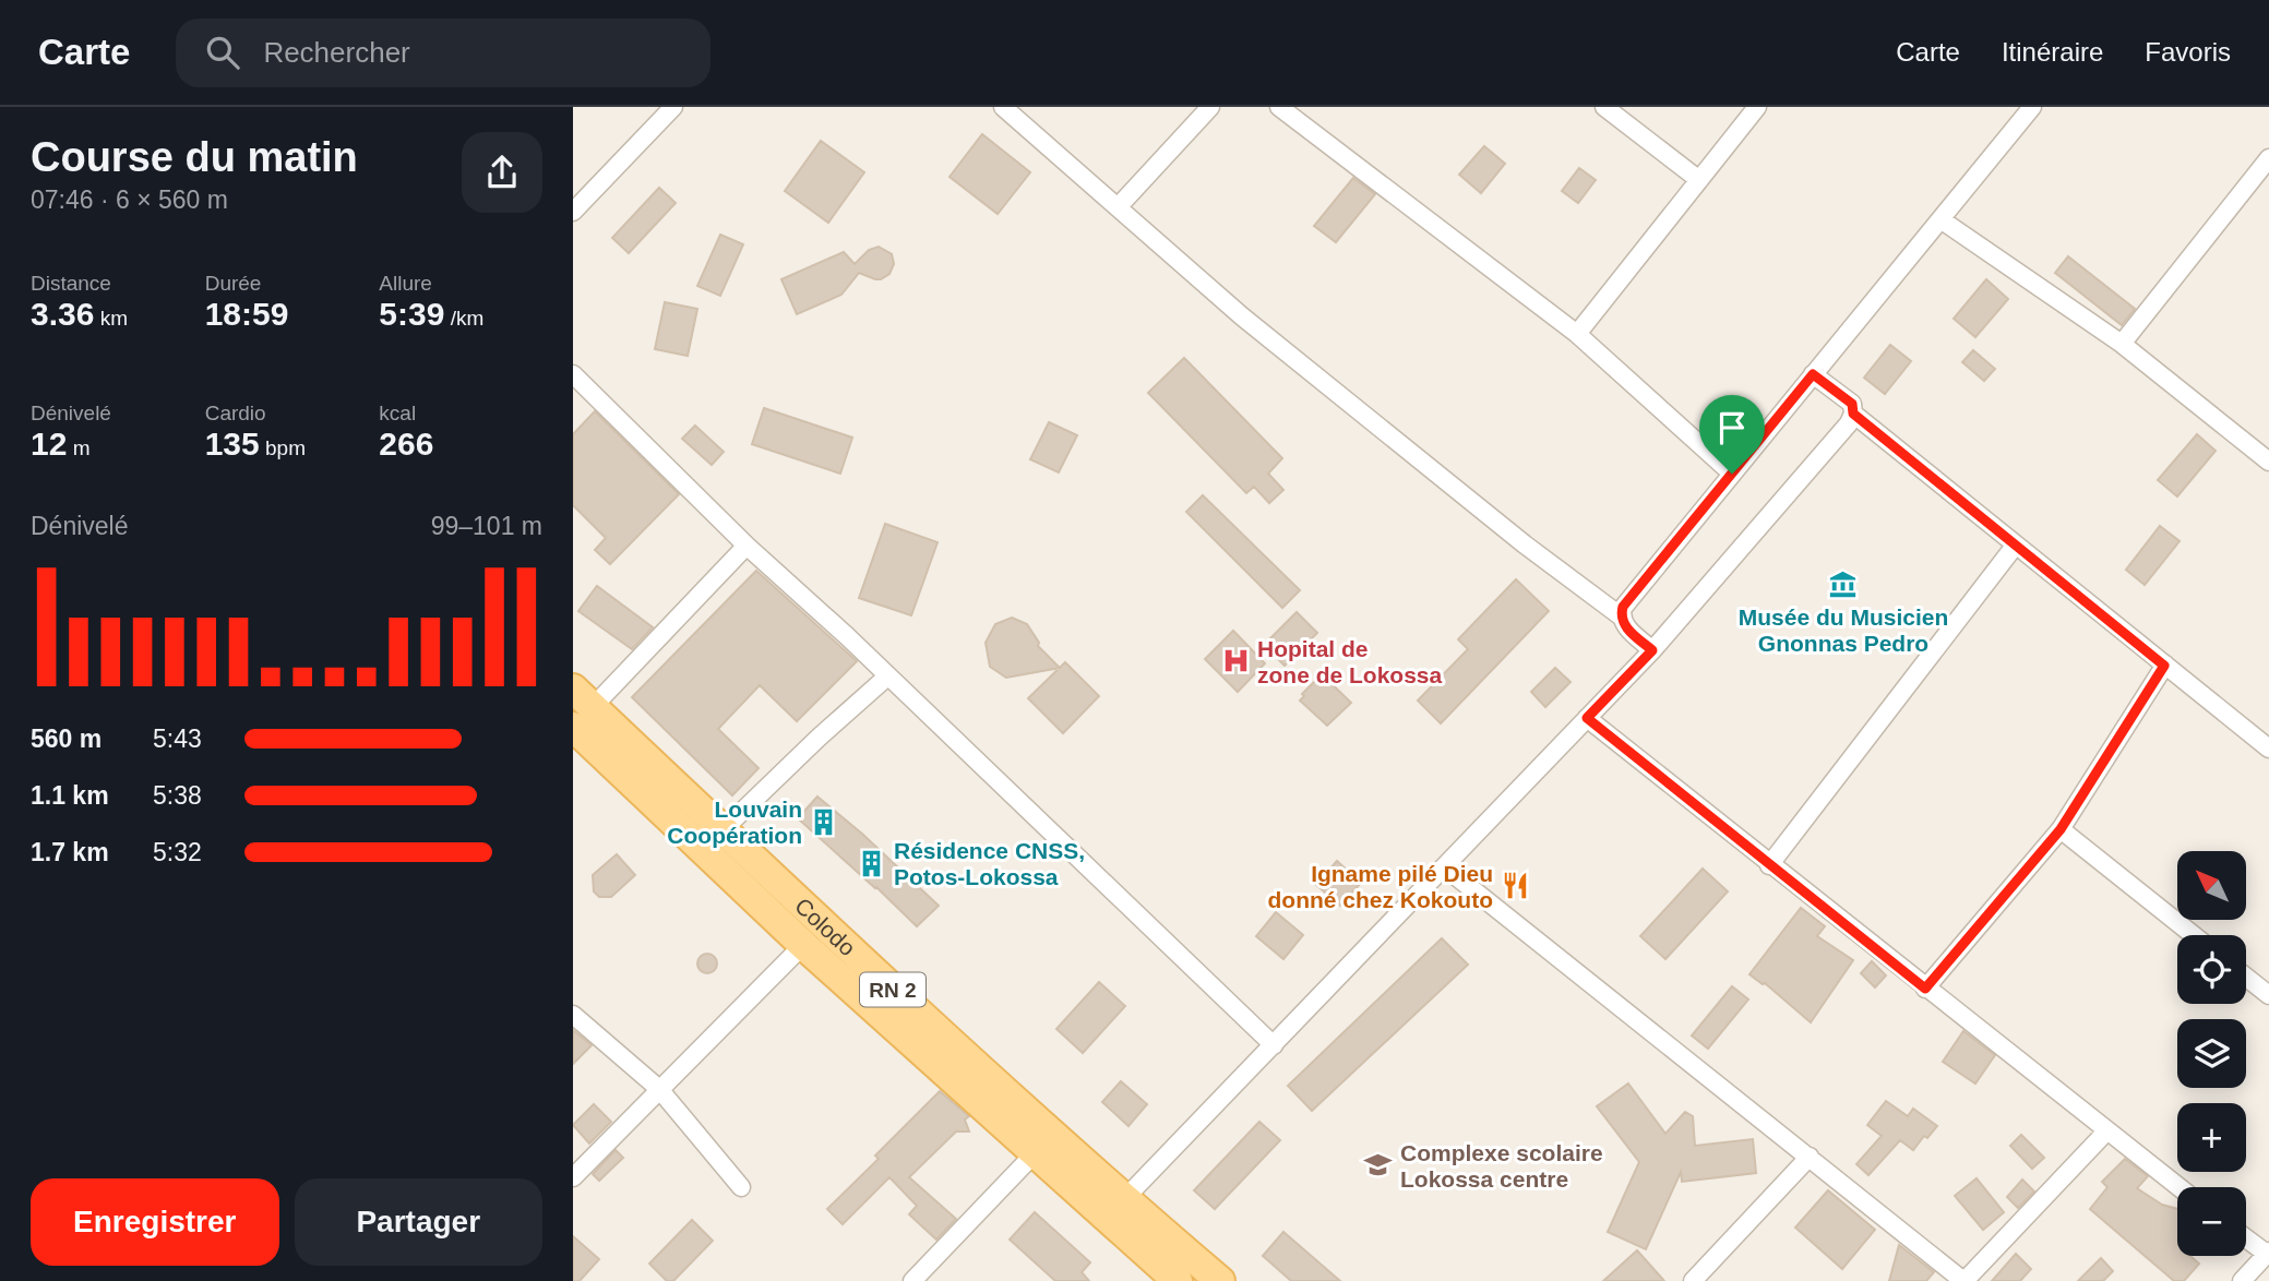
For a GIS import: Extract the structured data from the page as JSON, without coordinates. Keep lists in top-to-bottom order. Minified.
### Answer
{"streets":{"main road":["Colodo","RN 2"]},"places":{"museum":["Musée du Musicien Gnonnas Pedro"],"hospital":["Hopital de zone de Lokossa"],"building":["Louvain Coopération","Résidence CNSS, Potos-Lokossa"],"restaurant":["Igname pilé Dieu donné chez Kokouto"],"school or university":["Complexe scolaire Lokossa centre"]},"north":"top left","page":{"header":"Carte","search":"Rechercher","nav":["Carte","Itinéraire","Favoris"],"heading":["Course du matin","07:46 · 6 × 560 m"],"stats":[["Distance","3.36 km"],["Durée","18:59"],["Allure","5:39 /km"],["Dénivelé","12 m"],["Cardio","135 bpm"],["kcal","266"]],"chart":["Dénivelé","99–101 m"],"list":[{"name":"560 m","note":"5:43"},{"name":"1.1 km","note":"5:38"},{"name":"1.7 km","note":"5:32"}],"map_buttons":["+","−"],"buttons":["Enregistrer","Partager"]}}
